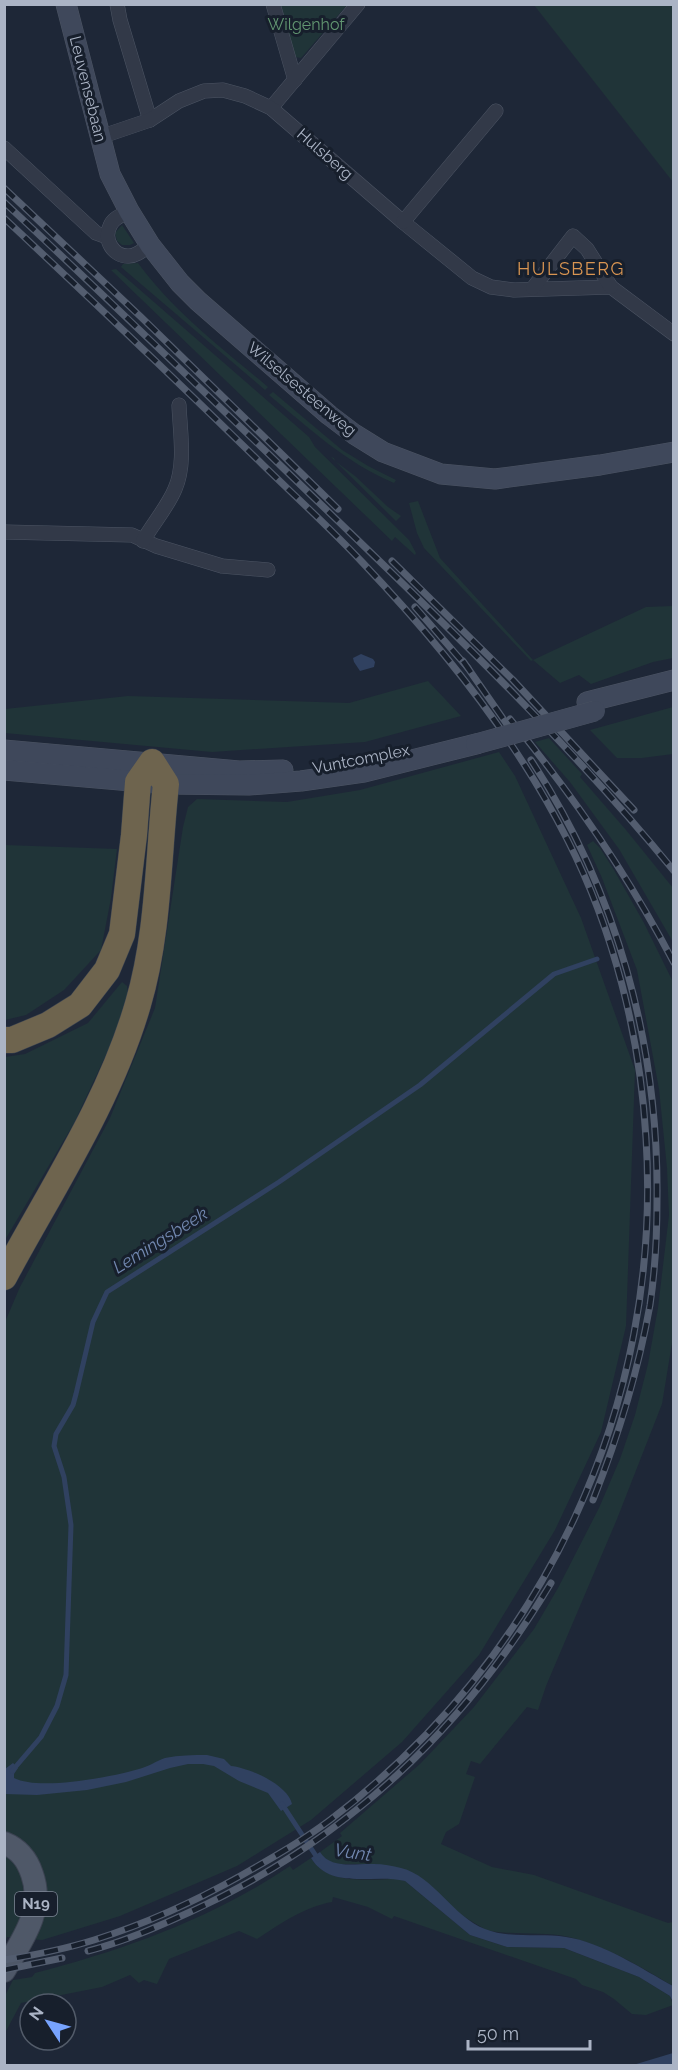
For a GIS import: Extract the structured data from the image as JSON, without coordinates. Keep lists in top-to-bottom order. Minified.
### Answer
{"streets":{"main road":["N19"],"street":["Leuvensebaan","Hulsberg","Wilselsesteenweg","Vuntcomplex"]},"crossings":[["Leuvensebaan","Hulsberg"],["Leuvensebaan","Wilselsesteenweg"]],"districts":["HULSBERG"],"water":["Lemingsbeek","Vunt"],"parks":["Wilgenhof"],"scale_bar":"50 m","north":"top left"}
